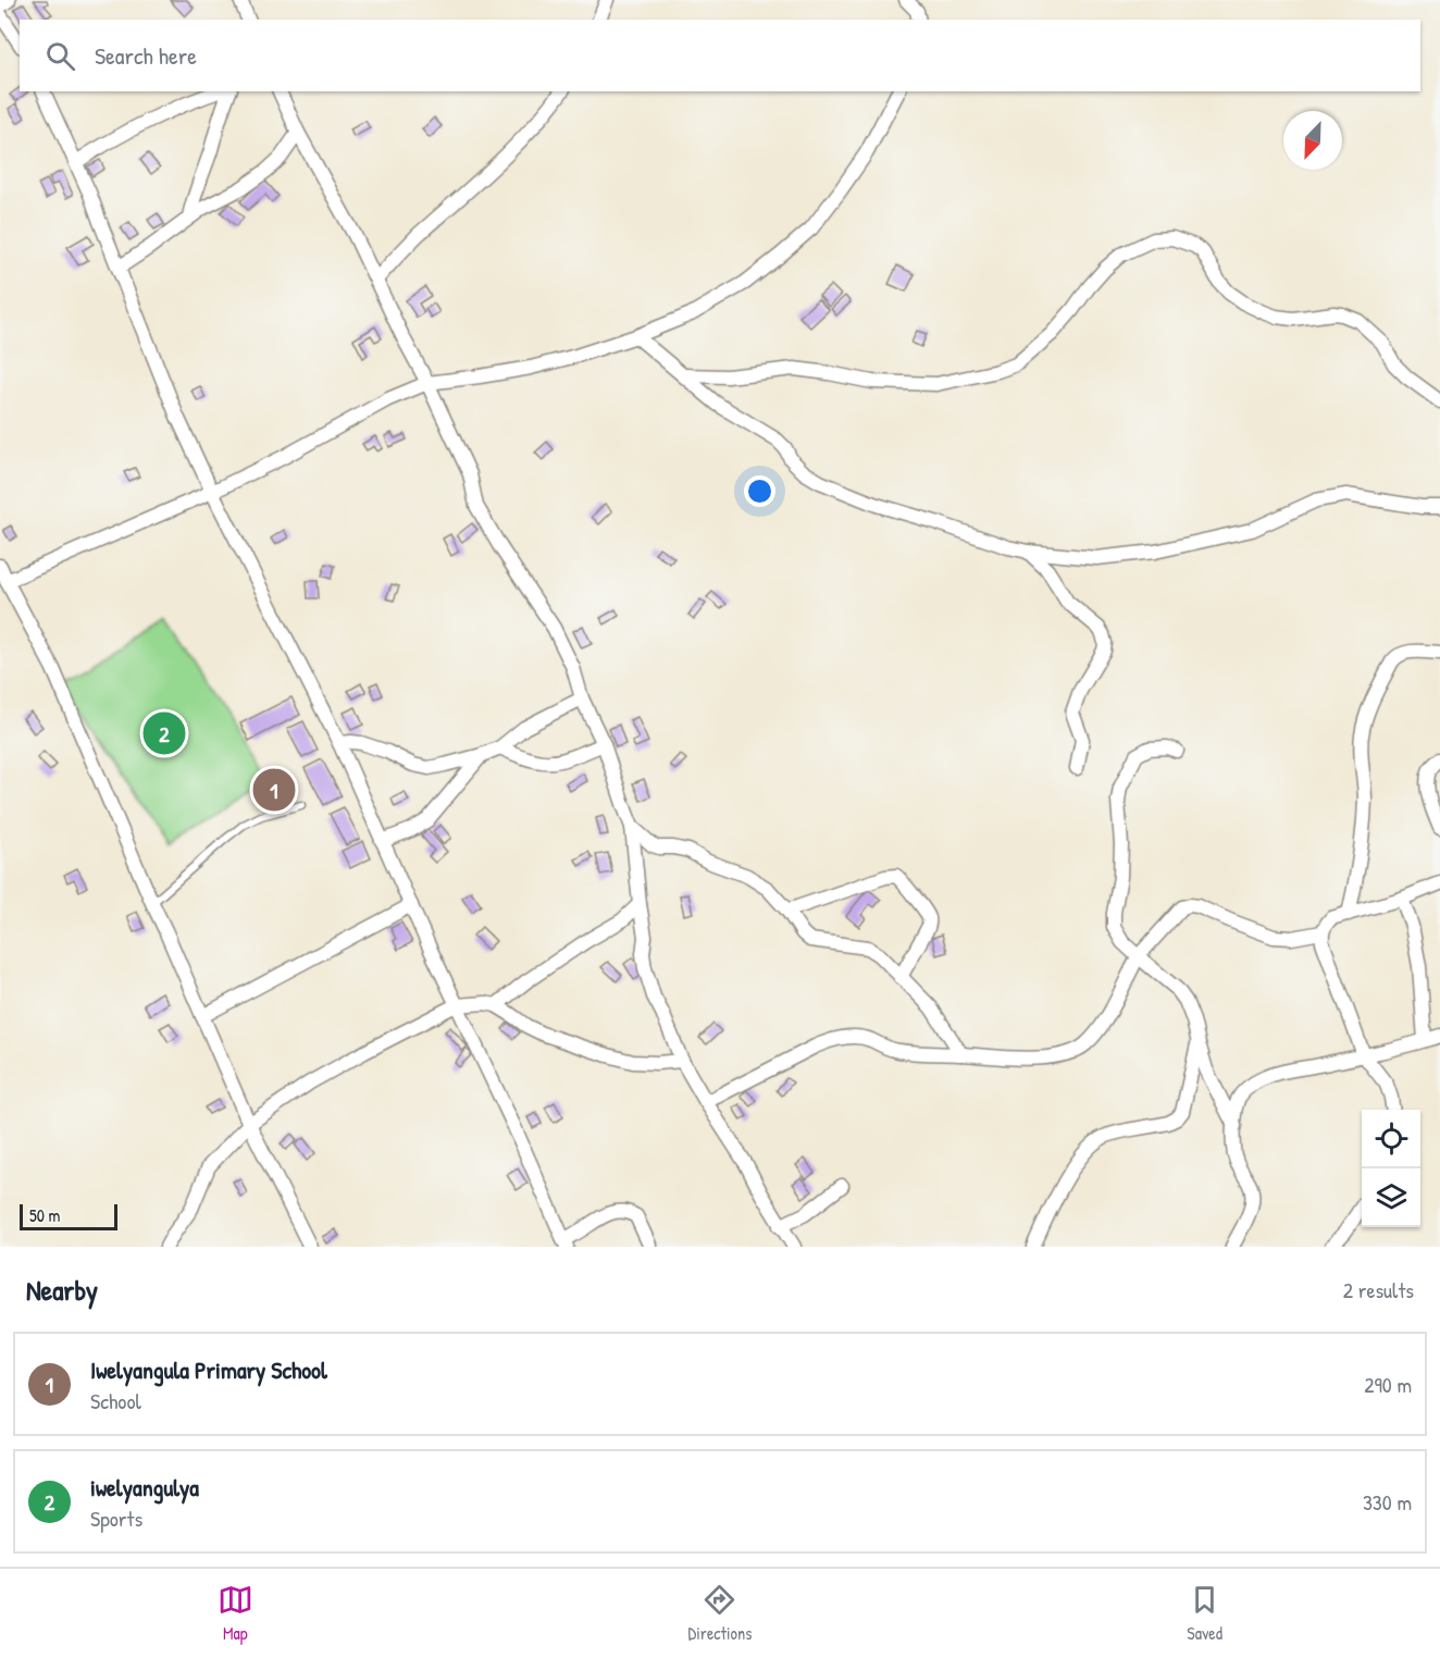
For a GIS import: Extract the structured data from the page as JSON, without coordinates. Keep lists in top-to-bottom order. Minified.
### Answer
{"scale_bar":"50 m","north":"bottom left","page":{"search":"Search here","pins":["2","1"],"scale":"50 m","heading":["Nearby","2 results"],"list":[{"mark":"1","name":"Iwelyangula Primary School","note":"School","value":"290 m"},{"mark":"2","name":"iwelyangulya","note":"Sports","value":"330 m"}],"nav":["Map","Directions","Saved"]}}
